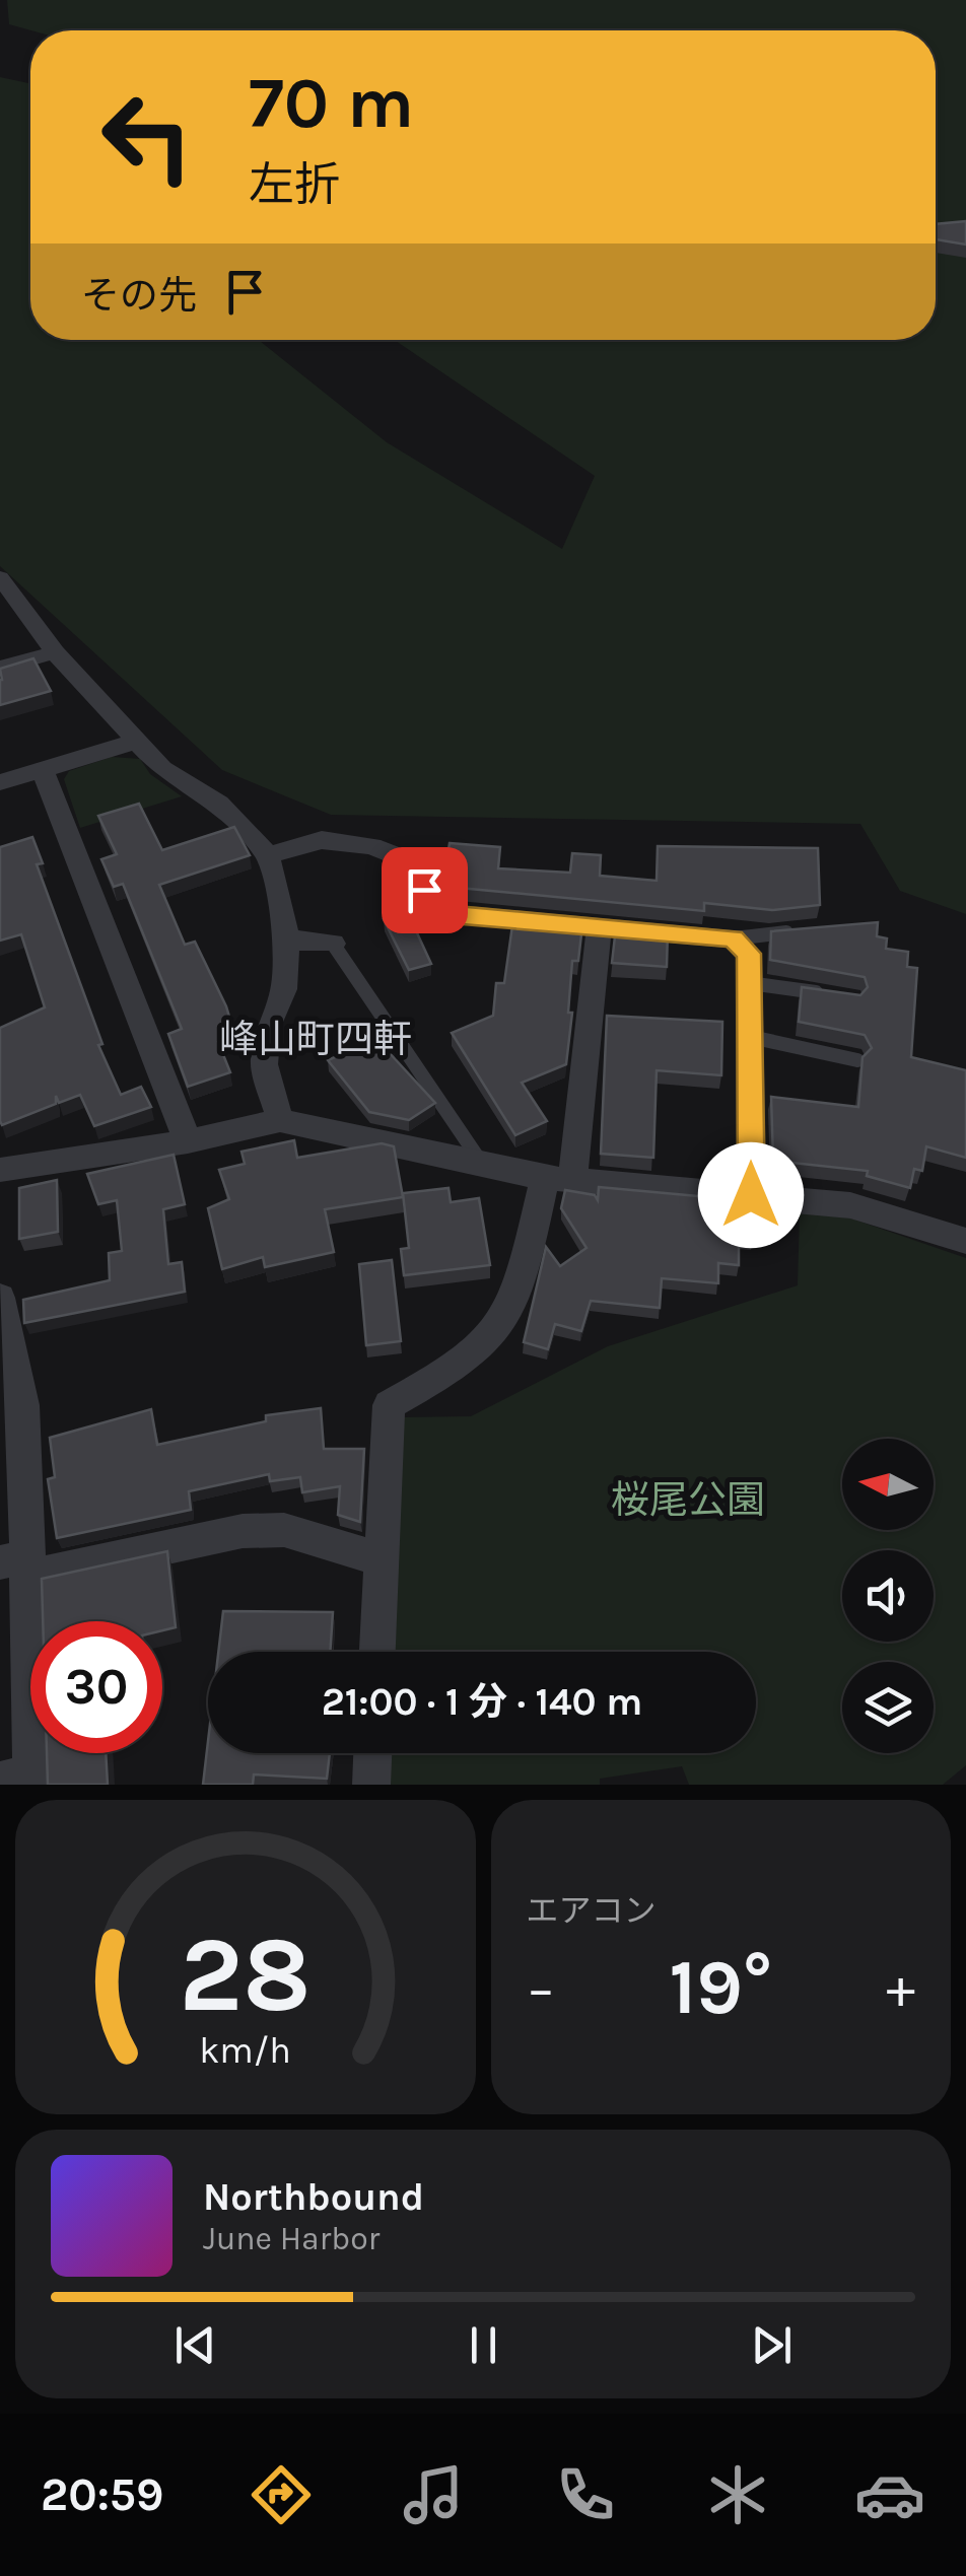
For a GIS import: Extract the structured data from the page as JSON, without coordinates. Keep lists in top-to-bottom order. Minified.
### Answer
{"districts":["峰山町四軒"],"parks":["桜尾公園"],"north":"left","page":{"turn":["70 m","左折"],"then":"その先","limit":"30","trip":"21:00 · 1 分 · 140 m","tile":"エアコン","heat":["−","19°","+"],"song":["Northbound","June Harbor"],"tabs":"20:59","gauge":["28","km/h"]}}
